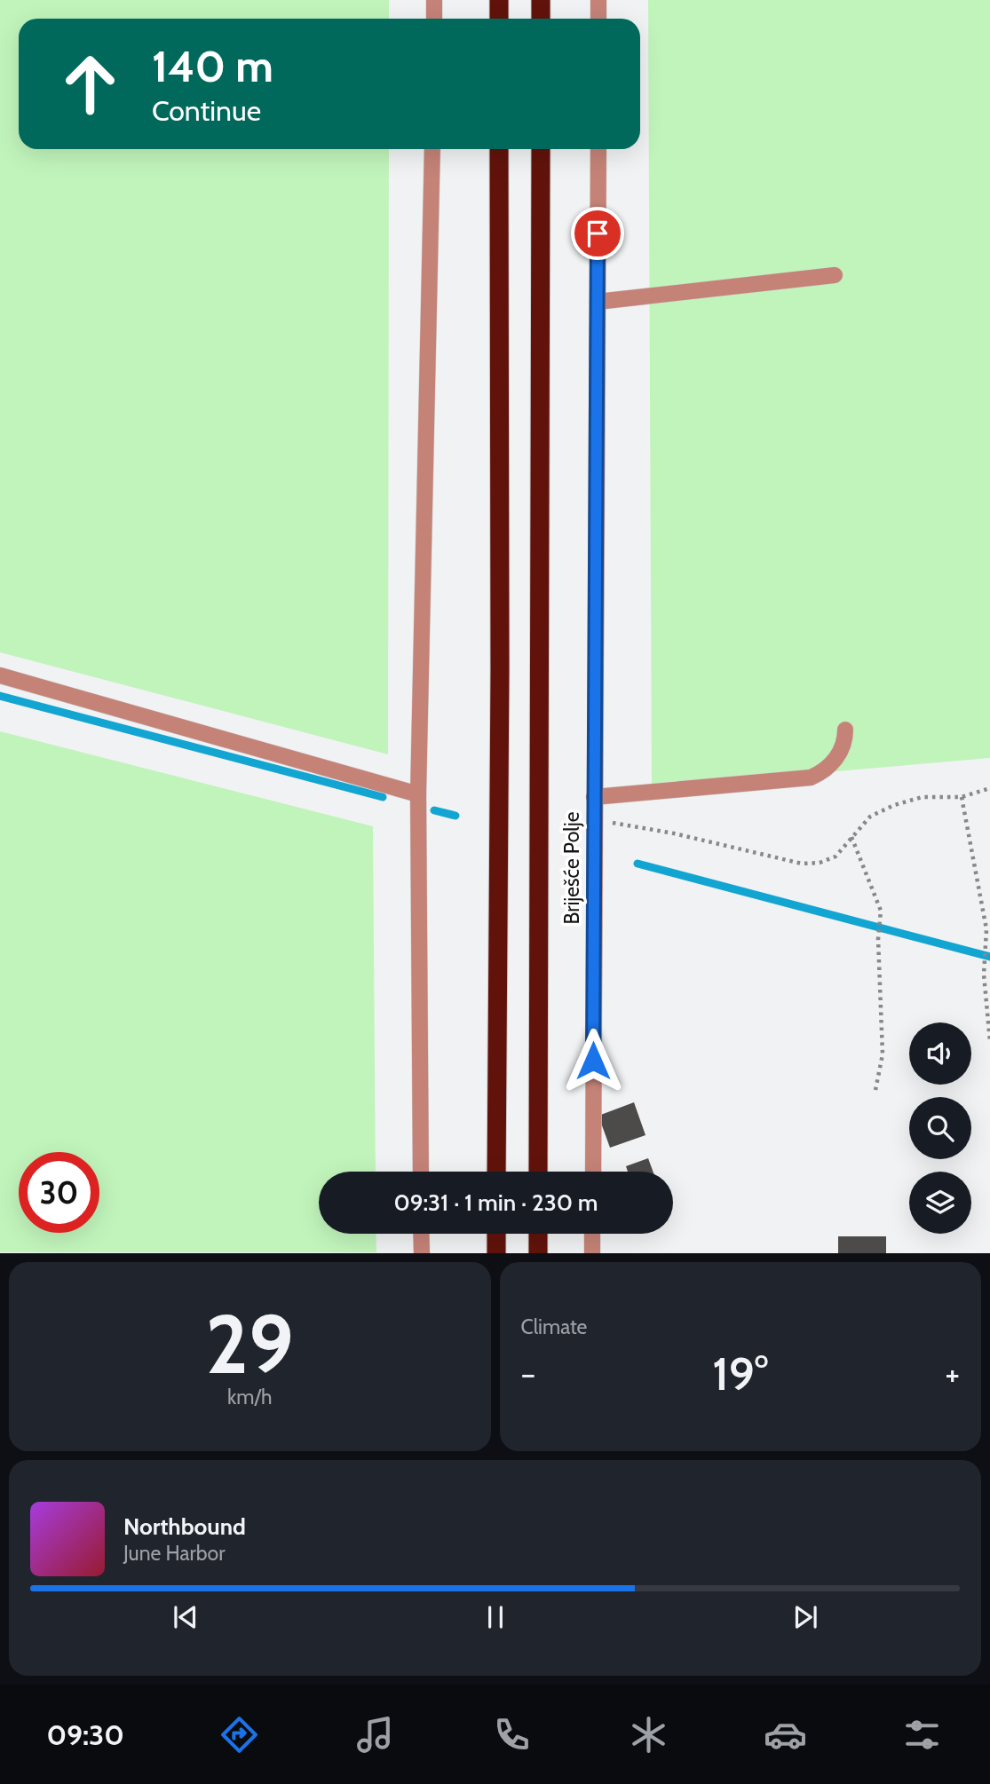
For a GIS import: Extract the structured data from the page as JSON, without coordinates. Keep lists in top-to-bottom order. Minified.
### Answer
{"streets":{"street":["Briješće Polje"]},"page":{"turn":["140 m","Continue"],"limit":"30","trip":"09:31 · 1 min · 230 m","tile":[["29","km/h"],"Climate"],"heat":["−","19°","+"],"song":["Northbound","June Harbor"],"tabs":"09:30"}}
